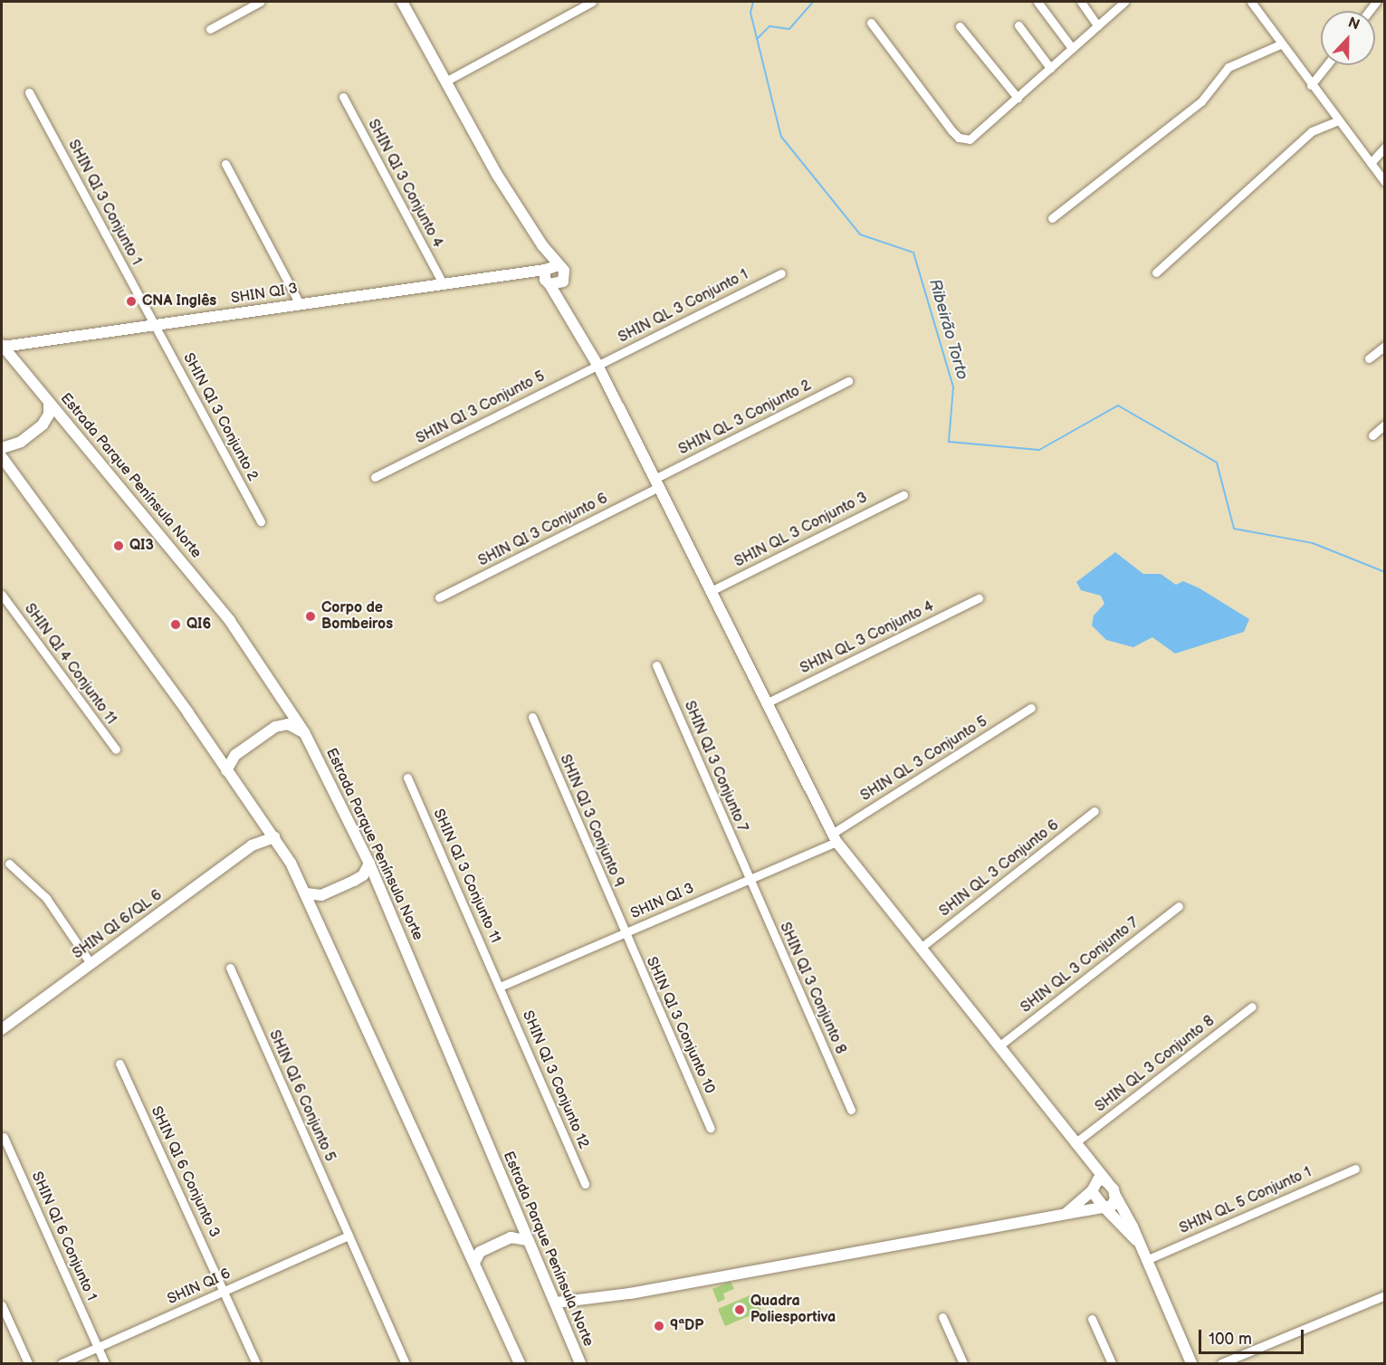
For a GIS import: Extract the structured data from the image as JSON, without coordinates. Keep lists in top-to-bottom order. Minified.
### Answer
{"streets":{"street":["SHIN QI 3 Conjunto 4","SHIN QI 3 Conjunto 1","SHIN QI 3","SHIN QL 3 Conjunto 1","SHIN QI 3 Conjunto 5","SHIN QI 3 Conjunto 2","SHIN QL 3 Conjunto 2","Estrada Parque Península Norte","SHIN QI 3 Conjunto 6","SHIN QL 3 Conjunto 3","SHIN QL 3 Conjunto 4","SHIN QI 4 Conjunto 11","SHIN QL 3 Conjunto 5","SHIN QI 3 Conjunto 7","SHIN QI 3 Conjunto 9","SHIN QL 3 Conjunto 6","SHIN QI 3 Conjunto 11","SHIN QI 6/QL 6","SHIN QL 3 Conjunto 7","SHIN QI 3 Conjunto 8","SHIN QI 3 Conjunto 10","SHIN QL 3 Conjunto 8","SHIN QI 3 Conjunto 12","SHIN QI 6 Conjunto 5","SHIN QI 6 Conjunto 3","SHIN QL 5 Conjunto 1","SHIN QI 6 Conjunto 1","SHIN QI 6"]},"crossings":[["SHIN QI 3 Conjunto 4","SHIN QI 3"],["SHIN QI 3 Conjunto 1","SHIN QI 3"],["SHIN QI 3 Conjunto 1","SHIN QI 3 Conjunto 2"],["SHIN QI 3","SHIN QI 3 Conjunto 2"],["SHIN QI 3","Estrada Parque Península Norte"],["SHIN QI 3","SHIN QL 3 Conjunto 5"],["SHIN QI 3","SHIN QI 3 Conjunto 7"],["SHIN QI 3","SHIN QI 3 Conjunto 9"],["SHIN QI 3","SHIN QI 3 Conjunto 11"],["SHIN QI 3","SHIN QI 3 Conjunto 8"],["SHIN QI 3","SHIN QI 3 Conjunto 10"],["SHIN QI 3","SHIN QI 3 Conjunto 12"],["SHIN QL 3 Conjunto 1","SHIN QI 3 Conjunto 5"],["SHIN QL 3 Conjunto 2","SHIN QI 3 Conjunto 6"],["SHIN QI 3 Conjunto 7","SHIN QI 3 Conjunto 8"],["SHIN QI 3 Conjunto 9","SHIN QI 3 Conjunto 10"],["SHIN QI 3 Conjunto 11","SHIN QI 3 Conjunto 12"],["SHIN QI 6 Conjunto 5","SHIN QI 6"],["SHIN QI 6 Conjunto 3","SHIN QI 6"],["SHIN QI 6 Conjunto 1","SHIN QI 6"]],"water":["Ribeirão Torto"],"places":["CNA Inglês","QI3","Corpo de Bombeiros","QI6","Quadra Poliesportiva","9ªDP"],"scale_bar":"100 m","north":"top"}
